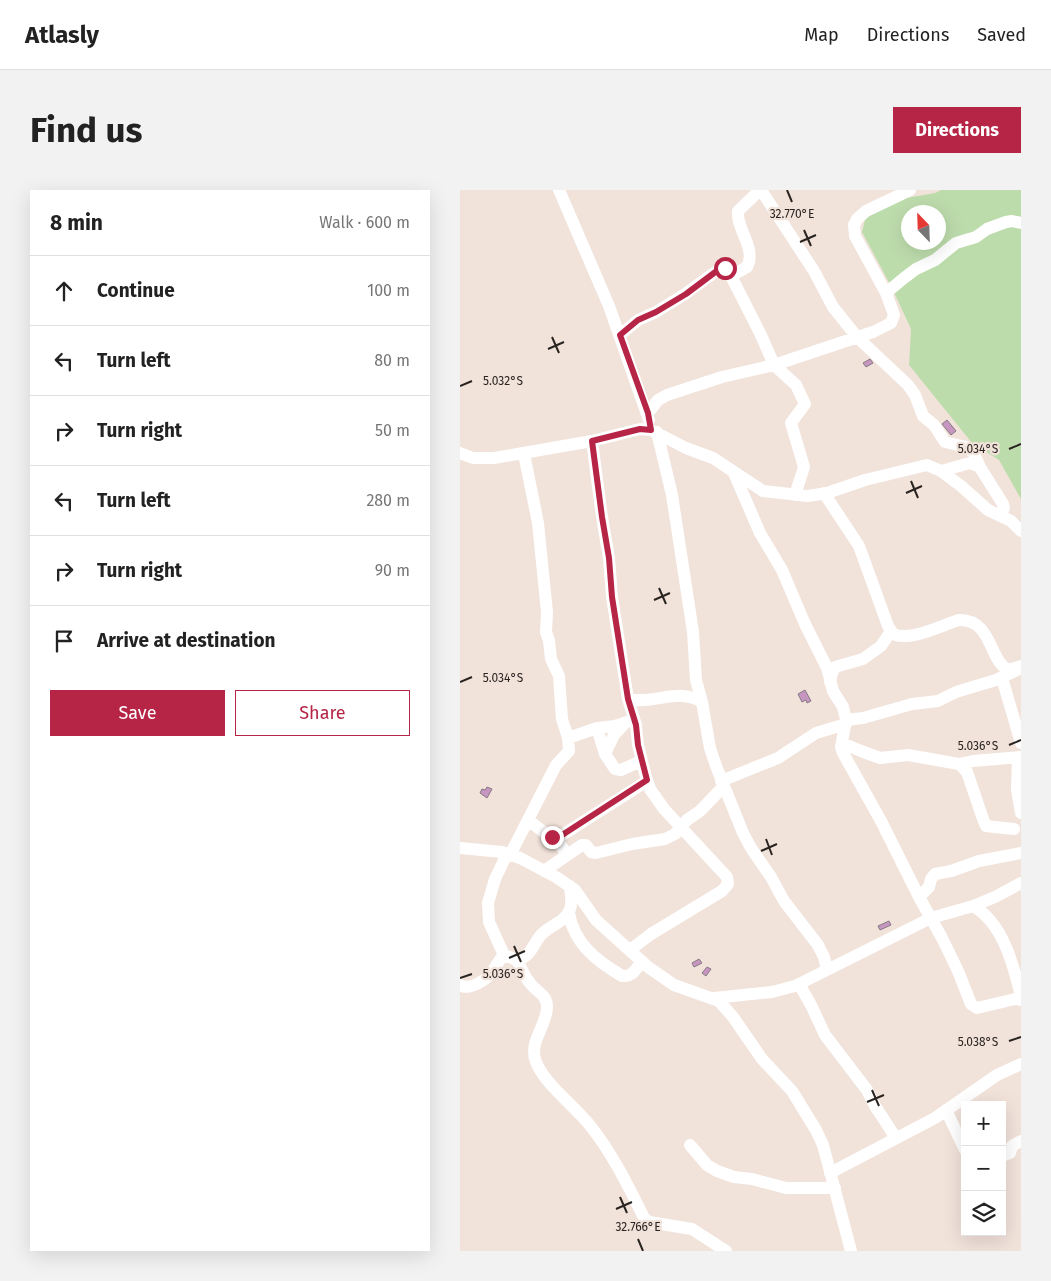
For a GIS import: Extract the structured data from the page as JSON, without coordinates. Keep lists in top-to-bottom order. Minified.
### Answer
{"north":"top left","page":{"header":"Atlasly","nav":["Map","Directions","Saved"],"buttons":["Directions",["Save","Share"]],"title":"Find us","heading":["8 min","Walk · 600 m"],"list":[["Continue","100 m"],["Turn left","80 m"],["Turn right","50 m"],["Turn left","280 m"],["Turn right","90 m"],"Arrive at destination"],"map_buttons":["+","−"]},"coordinates":["32.770°E","5.032°S","5.034°S","5.036°S","5.038°S","32.766°E"]}
